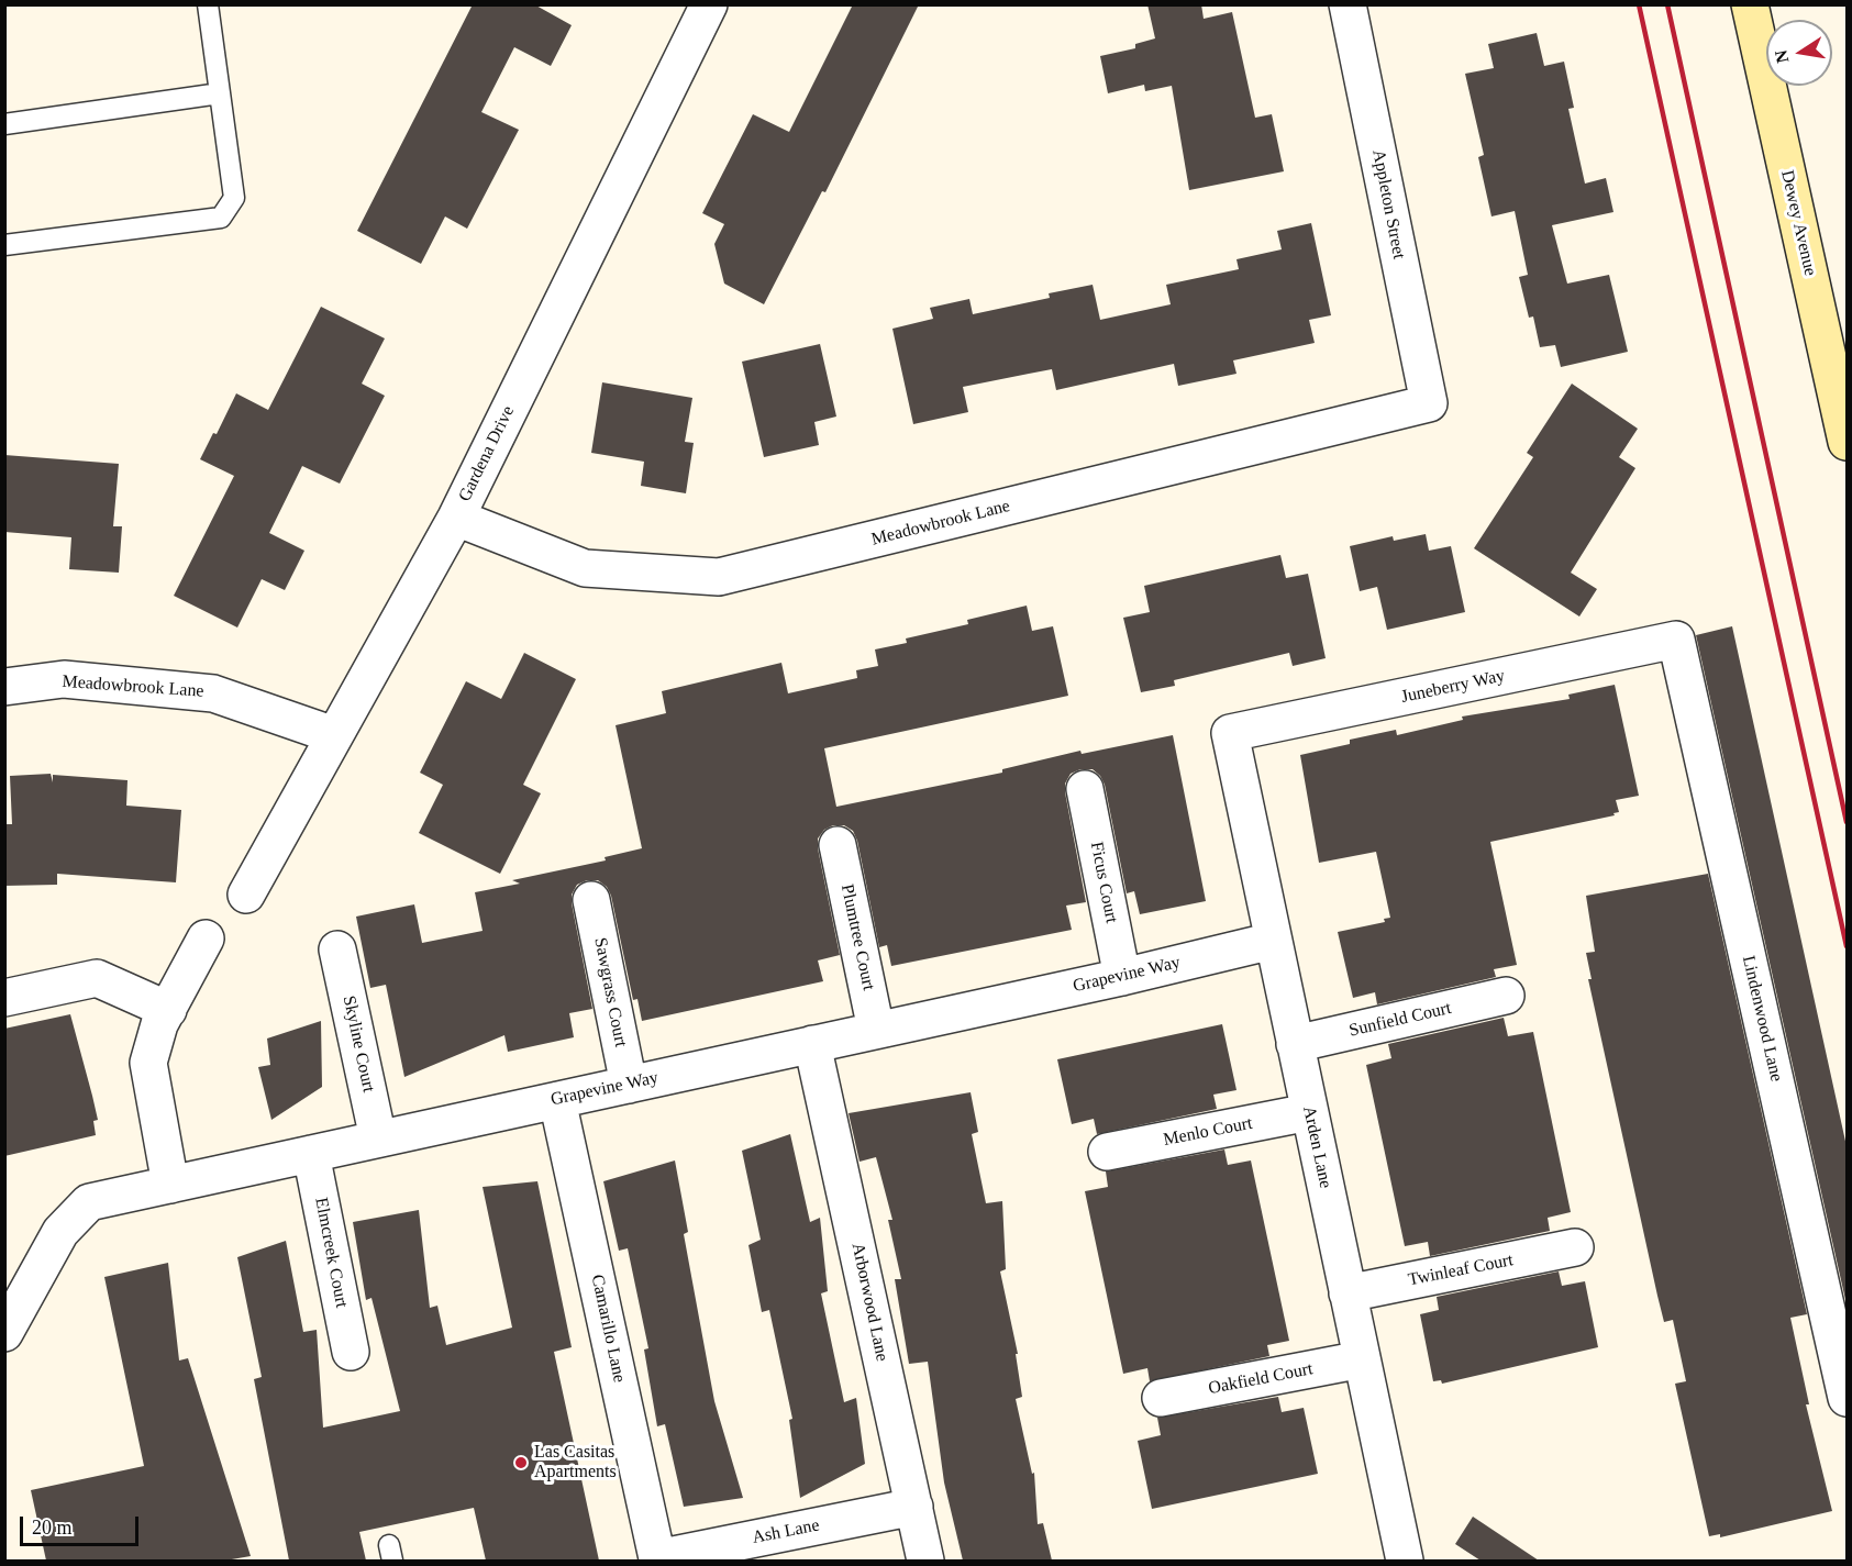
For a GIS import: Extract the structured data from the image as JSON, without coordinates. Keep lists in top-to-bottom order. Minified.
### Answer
{"streets":{"street":["Appleton Street","Dewey Avenue","Gardena Drive","Meadowbrook Lane","Juneberry Way","Ficus Court","Plumtree Court","Grapevine Way","Sawgrass Court","Lindenwood Lane","Sunfield Court","Skyline Court","Menlo Court","Arden Lane","Elmcreek Court","Twinleaf Court","Arborwood Lane","Camarillo Lane","Oakfield Court","Ash Lane"]},"crossings":[["Appleton Street","Meadowbrook Lane"],["Gardena Drive","Meadowbrook Lane"],["Juneberry Way","Lindenwood Lane"],["Juneberry Way","Arden Lane"],["Ficus Court","Grapevine Way"],["Plumtree Court","Grapevine Way"],["Grapevine Way","Sawgrass Court"],["Grapevine Way","Skyline Court"],["Grapevine Way","Arden Lane"],["Grapevine Way","Elmcreek Court"],["Grapevine Way","Arborwood Lane"],["Grapevine Way","Camarillo Lane"],["Sunfield Court","Arden Lane"],["Menlo Court","Arden Lane"],["Arden Lane","Twinleaf Court"],["Arden Lane","Oakfield Court"],["Arborwood Lane","Ash Lane"],["Camarillo Lane","Ash Lane"]],"places":["Las Casitas Apartments"],"scale_bar":"20 m","north":"left"}
